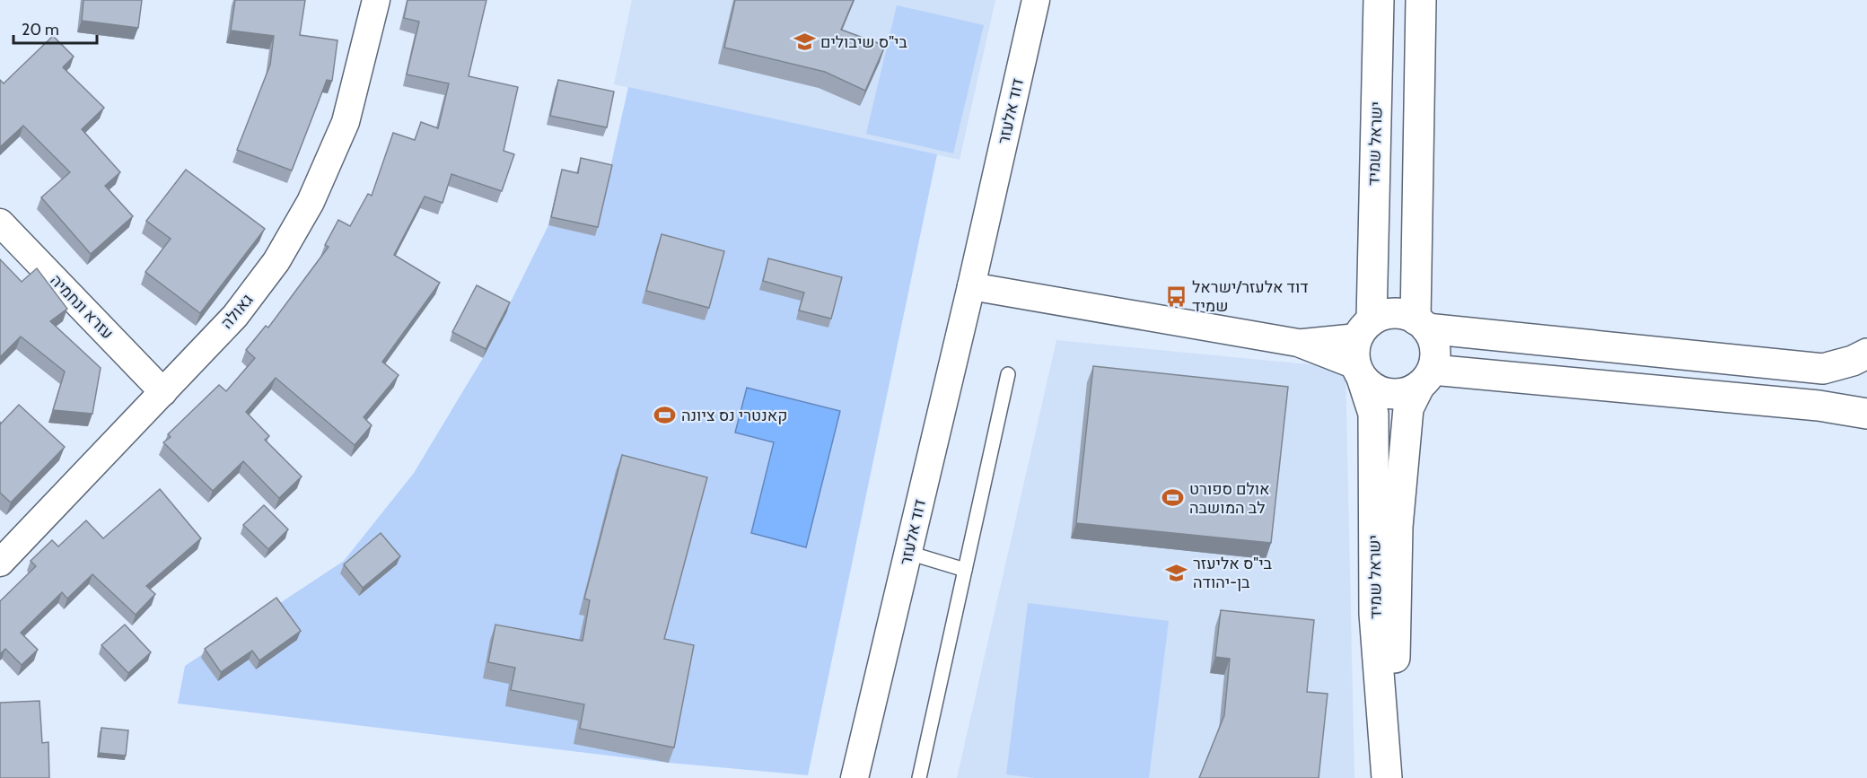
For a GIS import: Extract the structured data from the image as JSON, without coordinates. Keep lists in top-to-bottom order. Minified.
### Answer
{"streets":{"street":["דוד אלעזר","ישראל שמיד","עזרא ונחמיה","גאולה"]},"crossings":[["עזרא ונחמיה","גאולה"]],"places":{"school or university":["בי\"ס שיבולים","בי\"ס אליעזר בן-יהודה"],"bus stop":["דוד אלעזר/ישראל שמיד"],"sports":["קאנטרי נס ציונה","אולם ספורט לב המושבה"]},"scale_bar":"20 m"}
